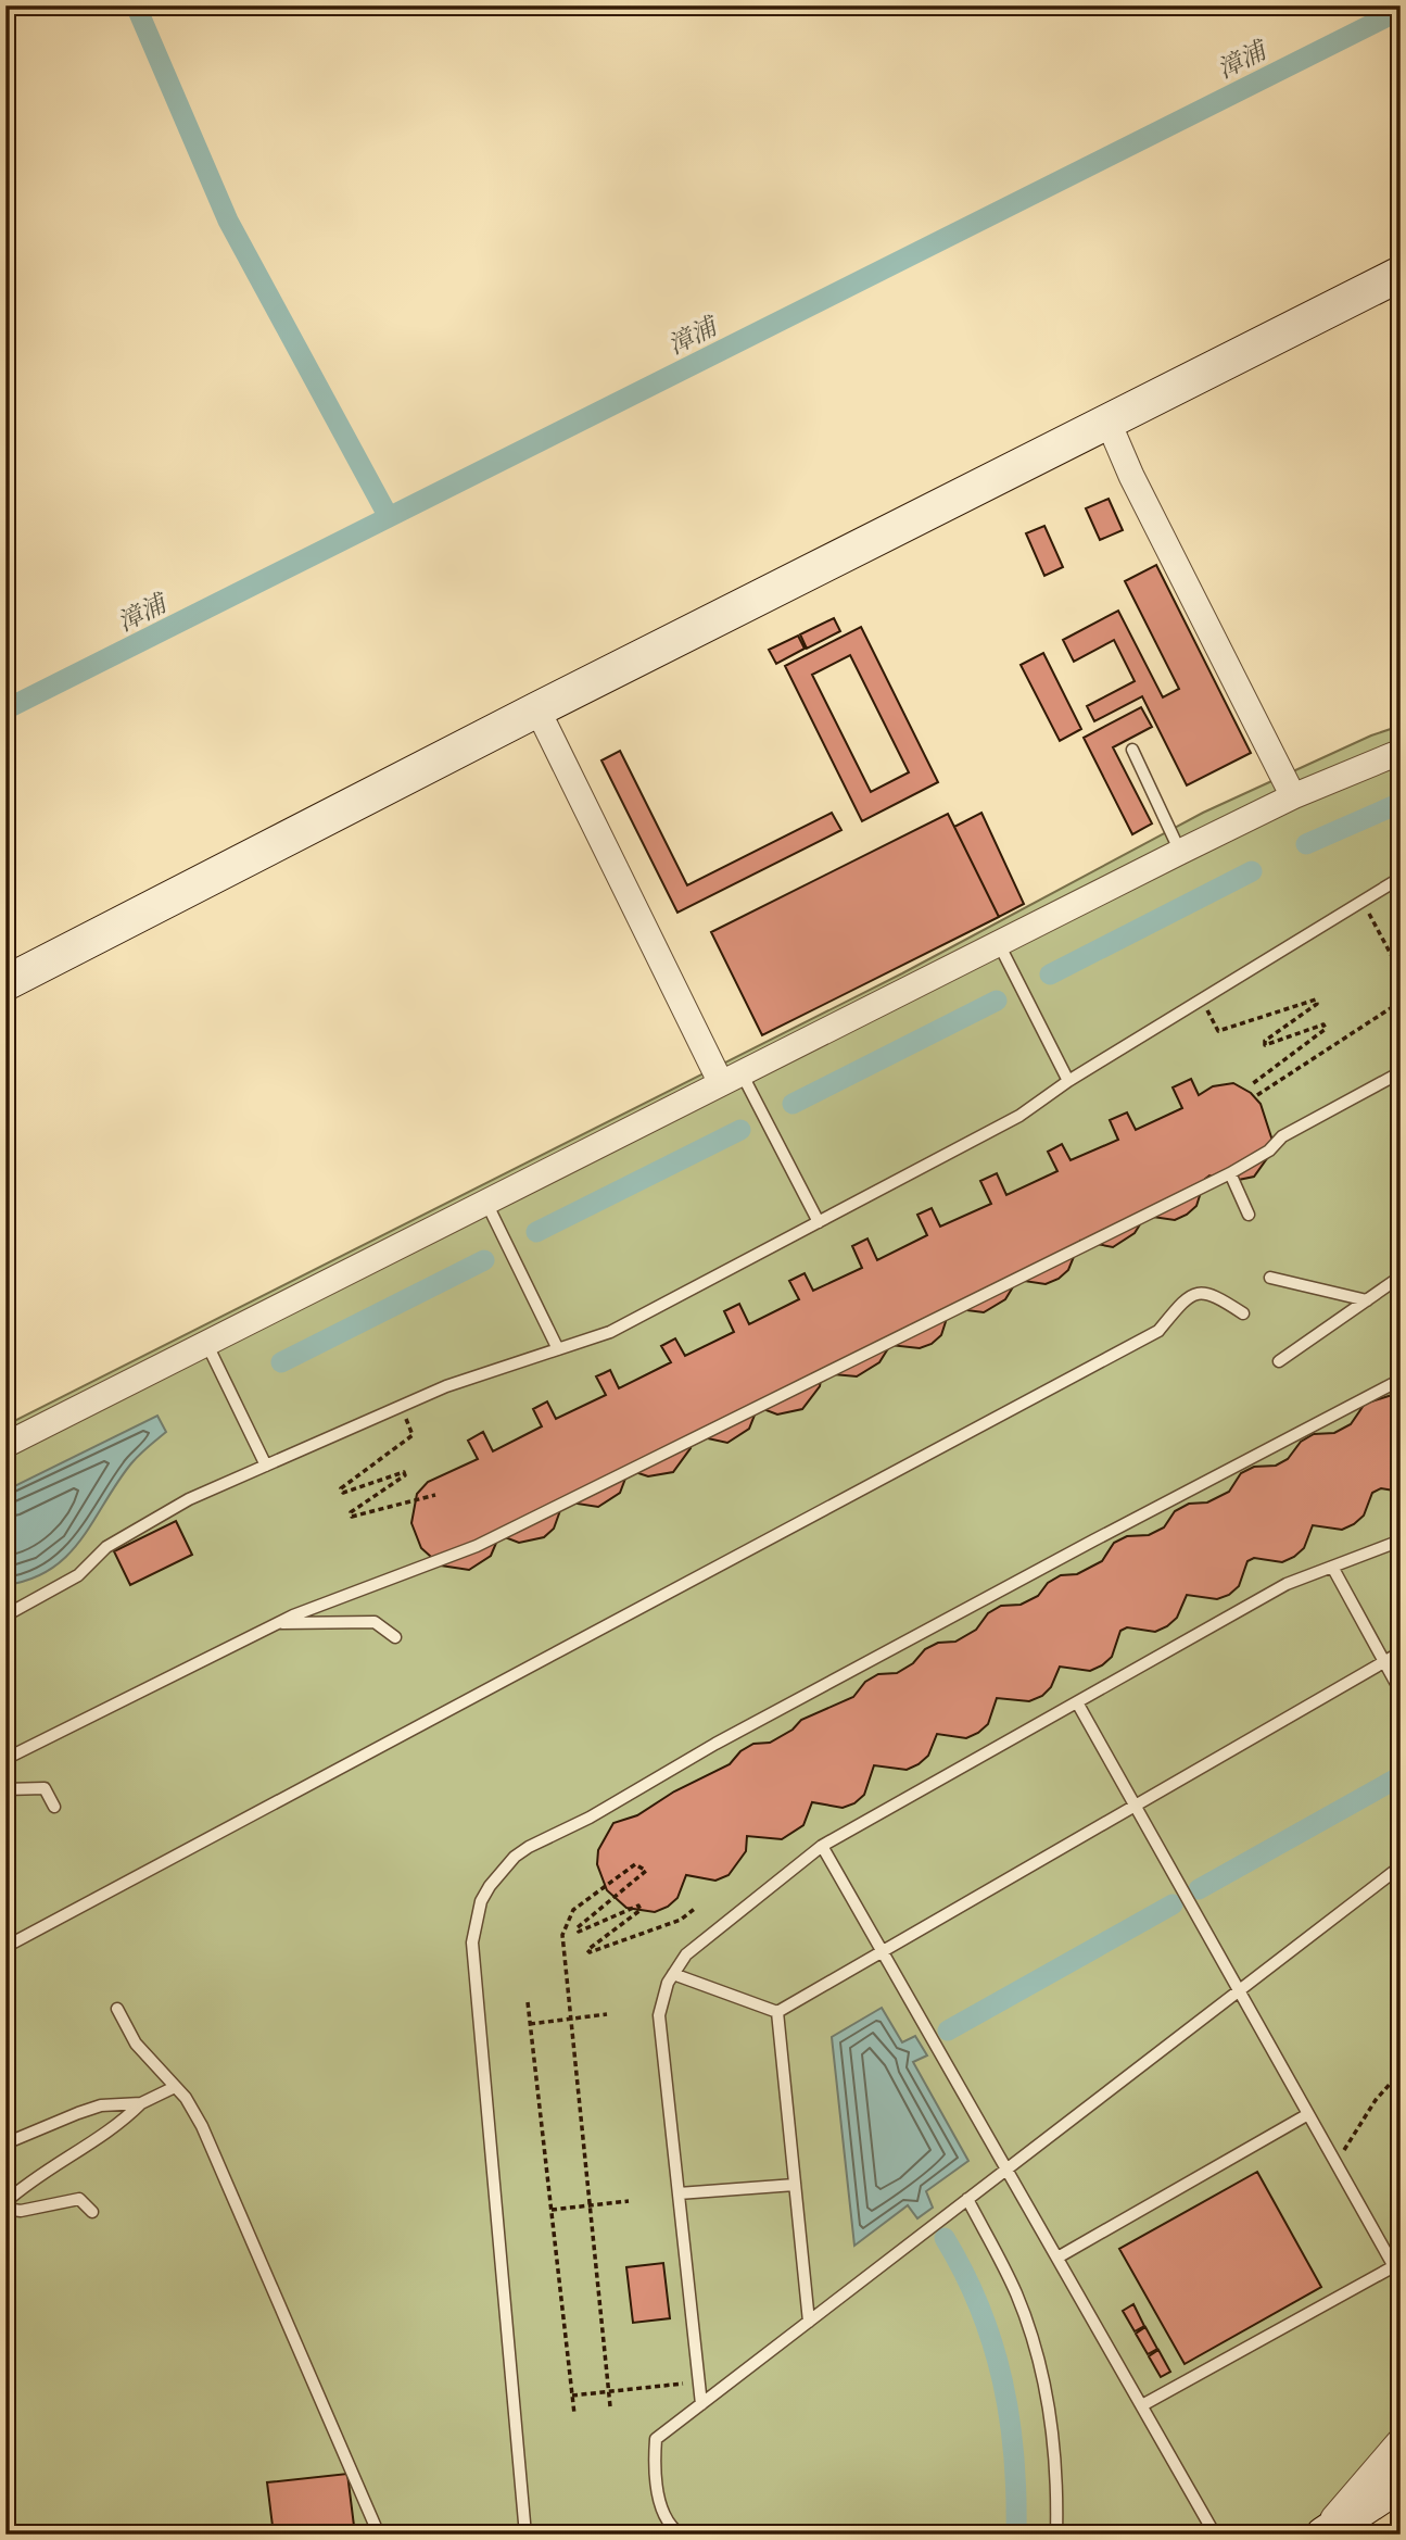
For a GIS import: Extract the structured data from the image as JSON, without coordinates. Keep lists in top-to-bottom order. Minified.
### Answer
{"water":["漳浦"]}
